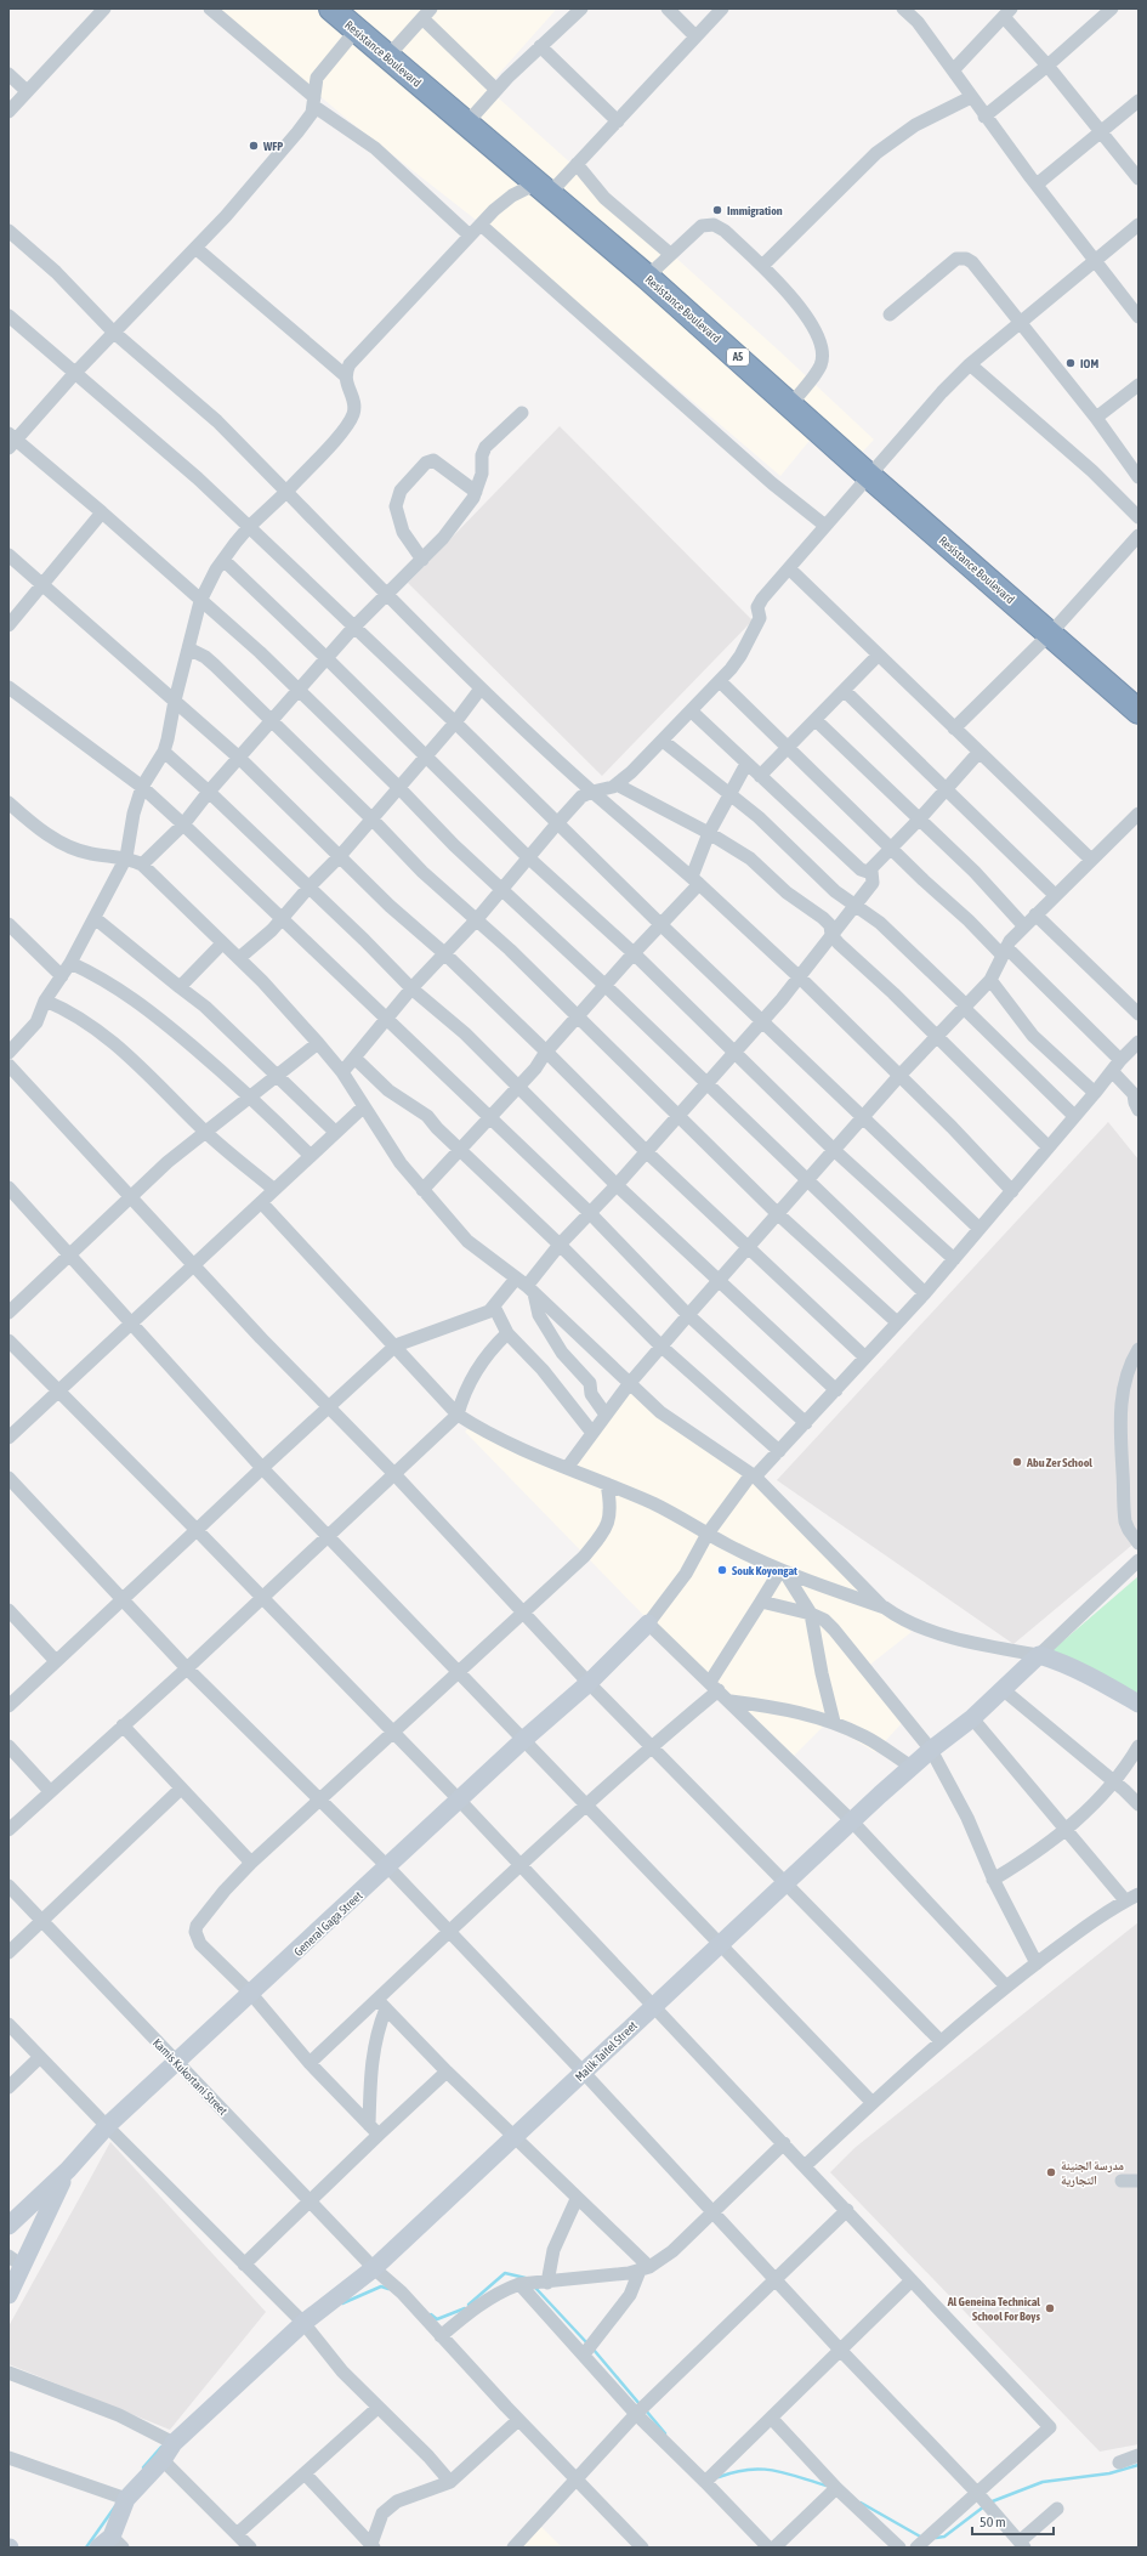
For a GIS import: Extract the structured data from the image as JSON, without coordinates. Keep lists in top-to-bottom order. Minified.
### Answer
{"streets":{"highway":["Resistance Boulevard","A5"],"main road":["General Gaga Street","Malik Taitel Street"],"street":["Kamis Kukortani Street"]},"crossings":[["General Gaga Street","Kamis Kukortani Street"],["Malik Taitel Street","Kamis Kukortani Street"]],"places":["WFP","Immigration","IOM","Abu Zer School","Souk Koyongat","مدرسة الجنينة التجارية","Al Geneina Technical School For Boys"],"scale_bar":"50 m"}
